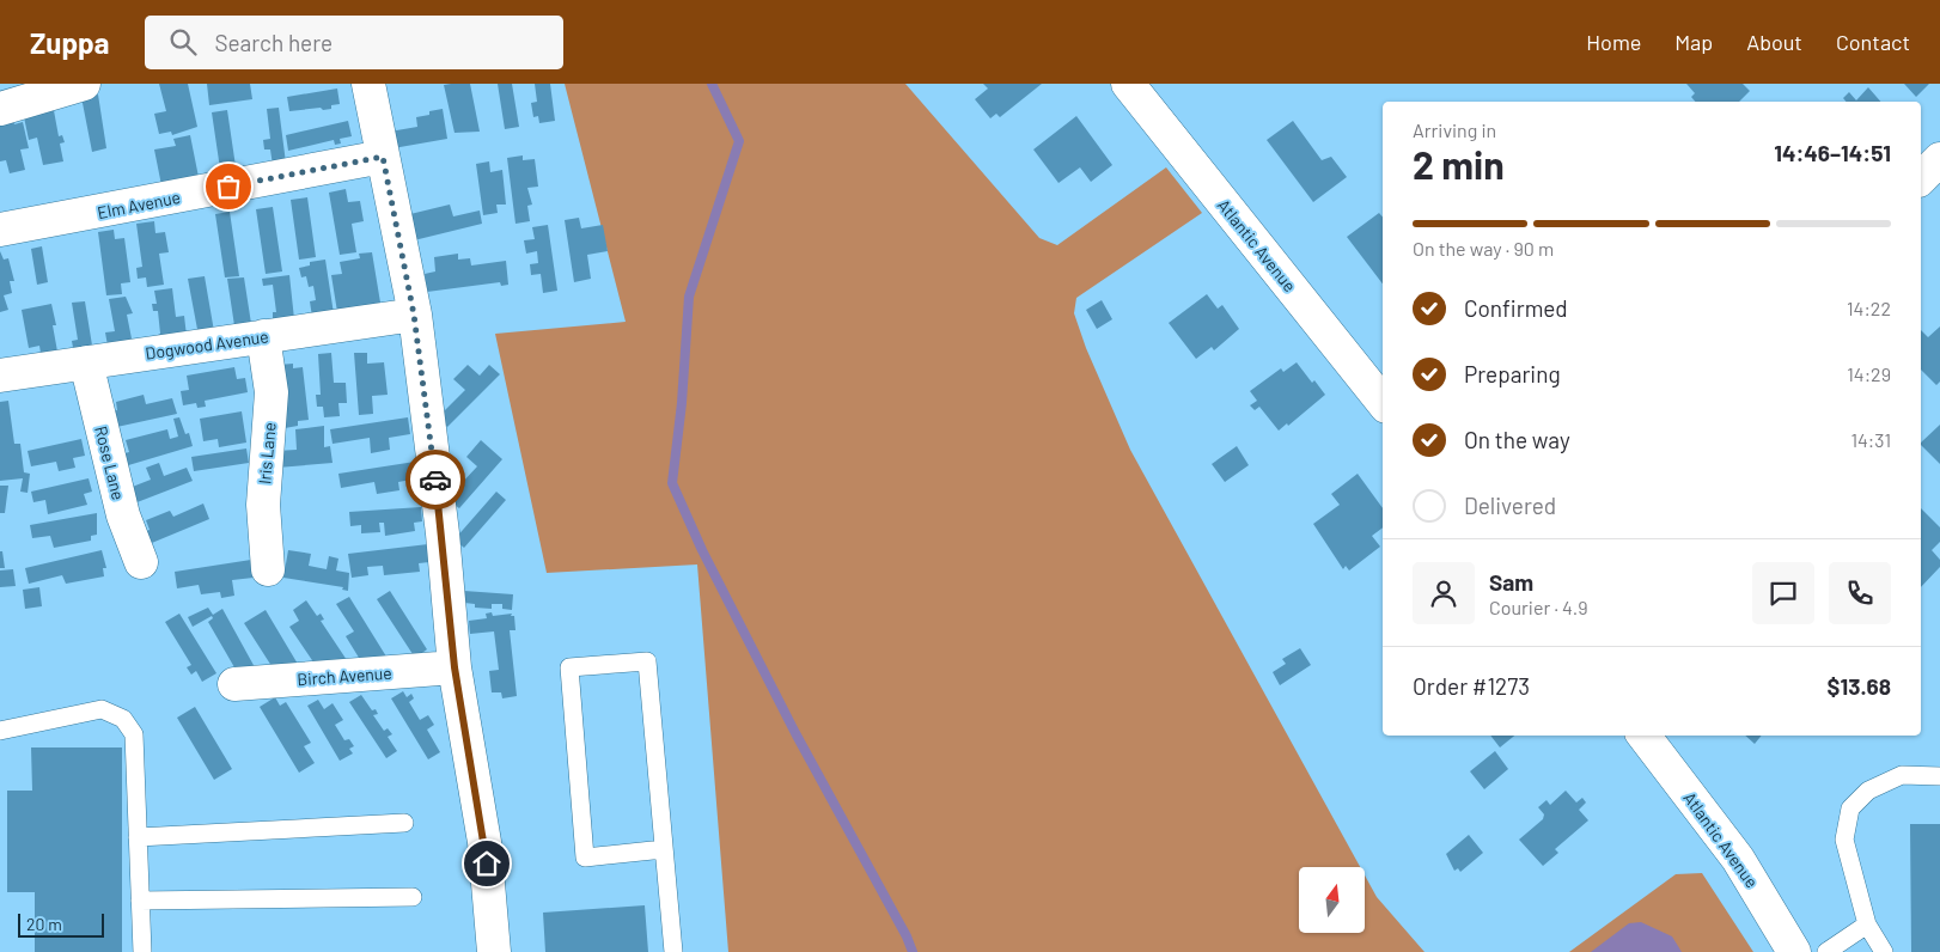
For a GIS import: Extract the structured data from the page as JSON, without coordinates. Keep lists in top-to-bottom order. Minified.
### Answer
{"streets":{"street":["Elm Avenue","Atlantic Avenue","Dogwood Avenue","Iris Lane","Rose Lane","Birch Avenue"]},"crossings":[["Dogwood Avenue","Iris Lane"],["Dogwood Avenue","Rose Lane"]],"scale_bar":"20 m","north":"top","page":{"header":"Zuppa","search":"Search here","nav":["Home","Map","About","Contact"],"heading":["2 min","Arriving in","14:46–14:51"],"panel":["Sam","Courier · 4.9","Order #1273","$13.68"],"bar":"On the way · 90 m","list":[["Confirmed","14:22"],["Preparing","14:29"],["On the way","14:31"],"Delivered"],"scale":"20 m"}}
